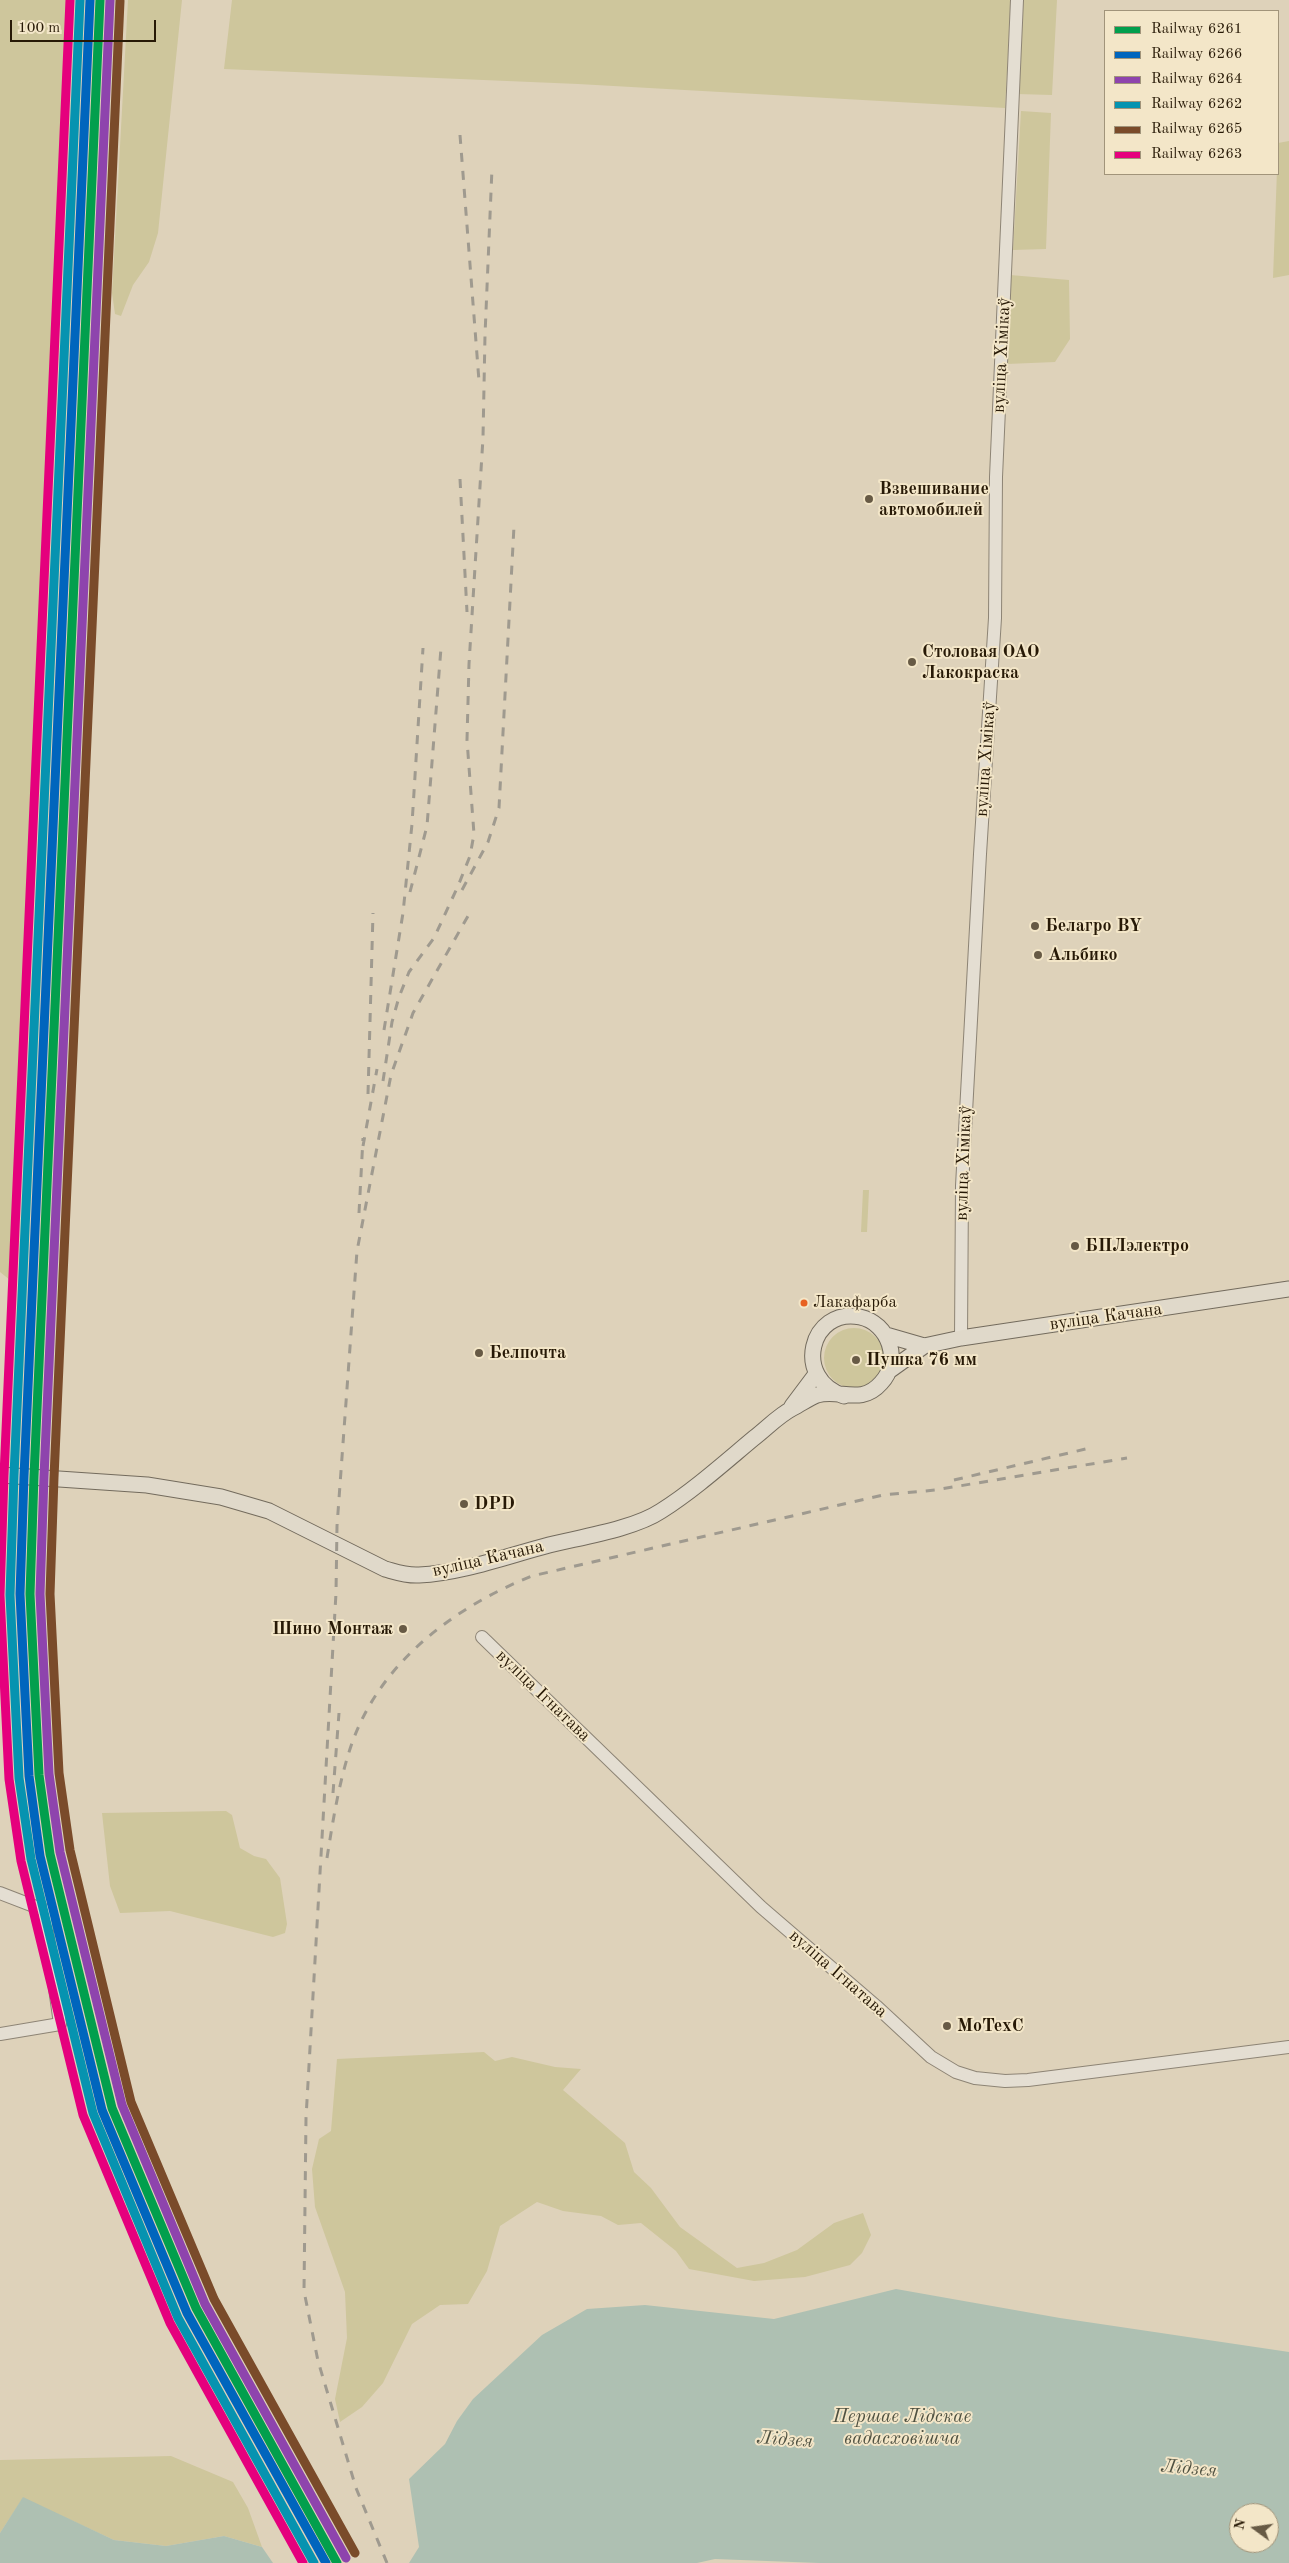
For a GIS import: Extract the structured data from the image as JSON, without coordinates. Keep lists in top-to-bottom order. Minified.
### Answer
{"streets":{"main road":["вуліца Качана"],"street":["вуліца Хімікаў","вуліца Ігнатава"]},"crossings":[["вуліца Хімікаў","вуліца Качана"]],"water":["Першае Лідскае вадасховішча","Лідзея"],"places":["Взвешивание автомобилей","Столовая ОАО Лакокраска","Белагро BY","Альбико","БПЛэлектро","Лакафарба","Белпочта","Пушка 76 мм","DPD","Шино Монтаж","MoTexC"],"lines":["rail line 6261","rail line 6266","rail line 6264","rail line 6262","rail line 6263","rail line 6265"],"legend":["Railway 6261","Railway 6266","Railway 6264","Railway 6262","Railway 6265","Railway 6263"],"scale_bar":"100 m","north":"left"}
